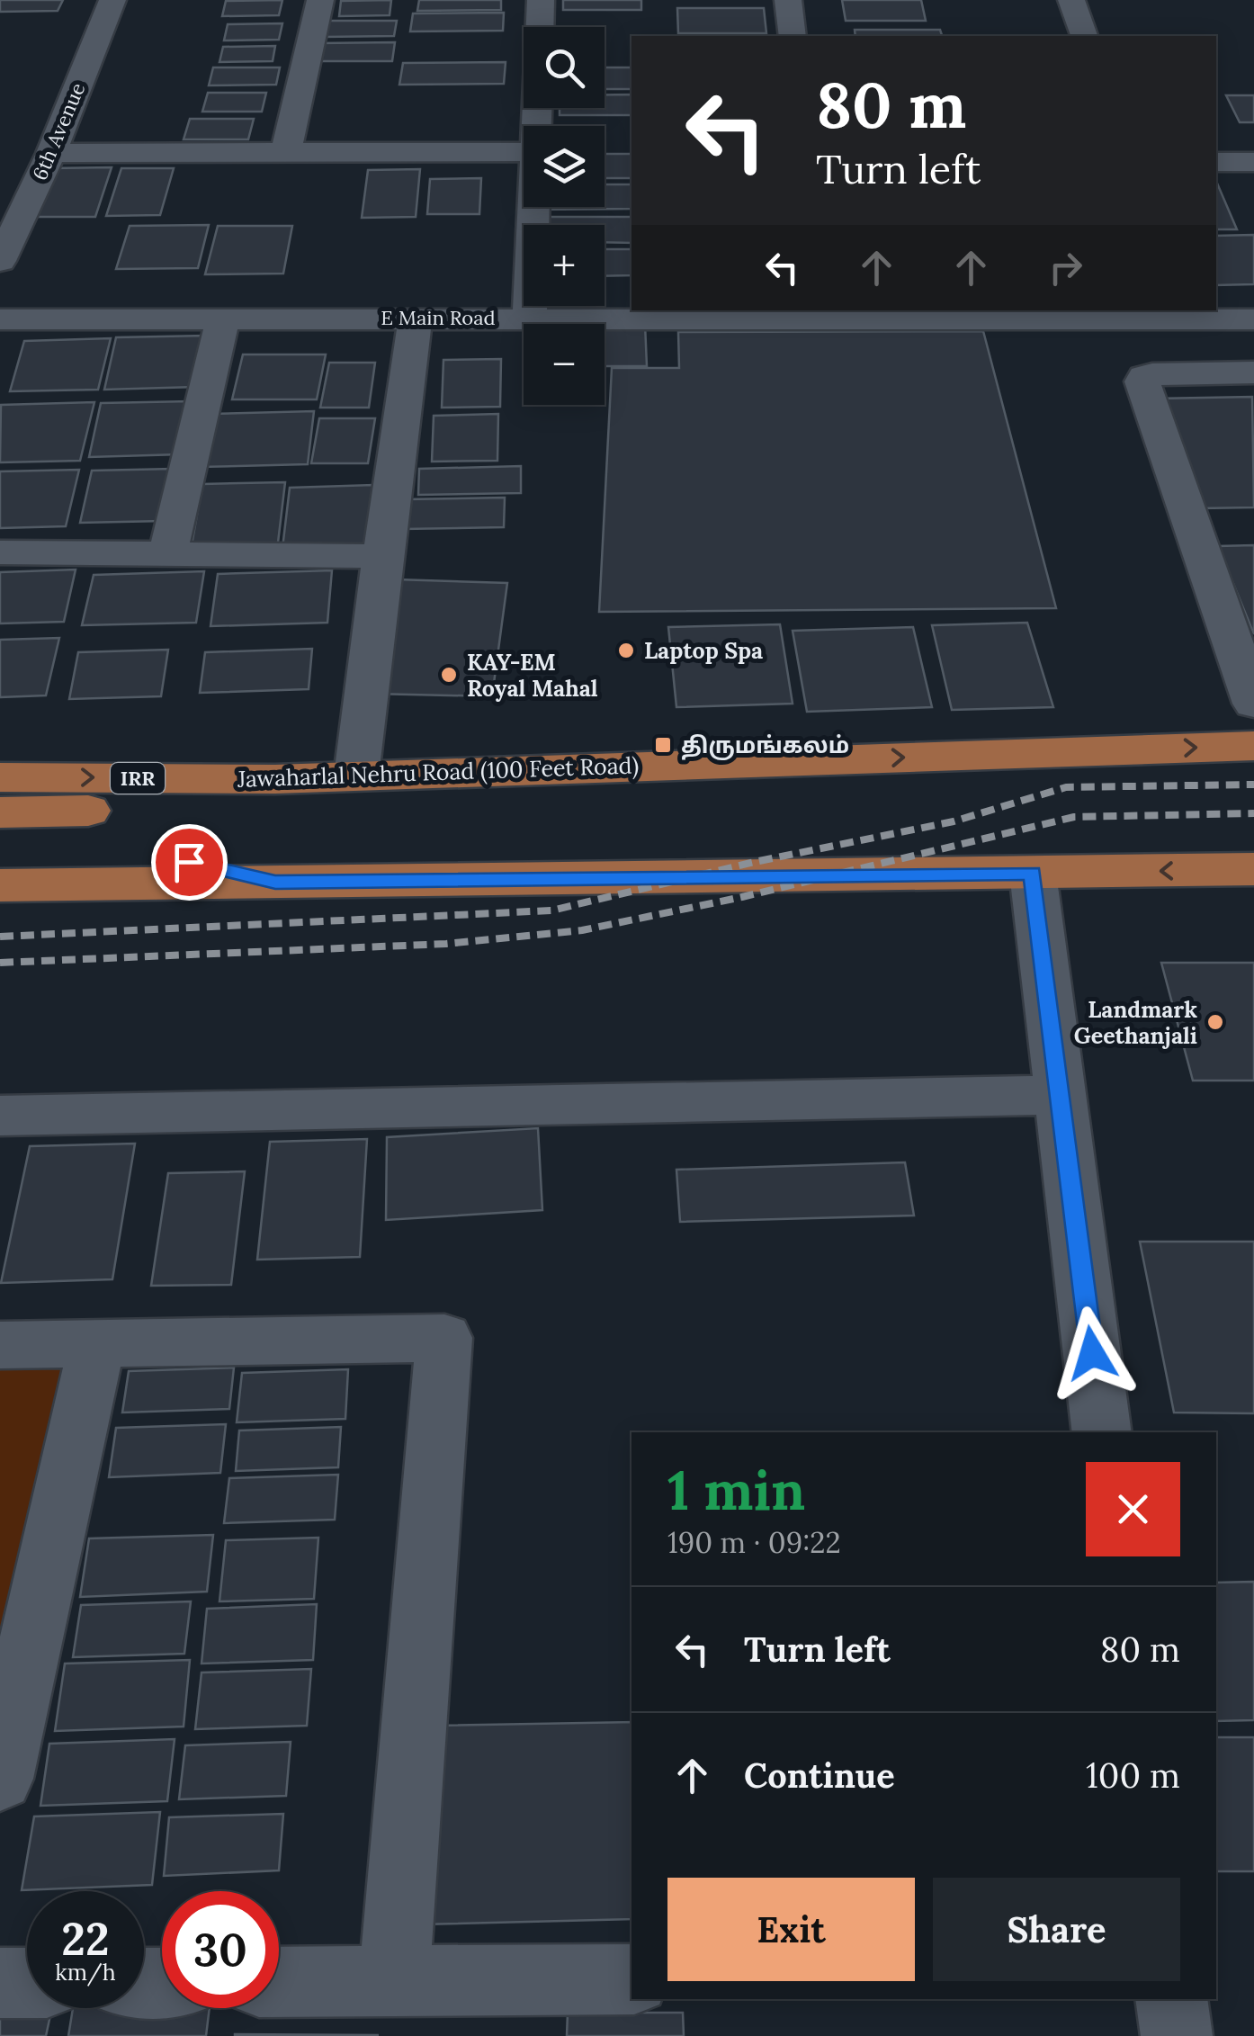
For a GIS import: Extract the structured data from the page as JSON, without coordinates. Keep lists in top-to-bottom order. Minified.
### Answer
{"streets":{"main road":["Jawaharlal Nehru Road (100 Feet Road)","IRR"],"street":["6th Avenue","E Main Road"]},"places":{"other":["Laptop Spa","KAY-EM Royal Mahal","Landmark Geethanjali"],"transit":["திருமங்கலம்"]},"page":{"map_buttons":["+","−"],"turn":["80 m","Turn left"],"heading":["1 min","190 m · 09:22"],"list":[{"name":"Turn left","value":"80 m"},{"name":"Continue","value":"100 m"}],"buttons":["Exit","Share"],"speed":"22 km/h","limit":"30"}}
